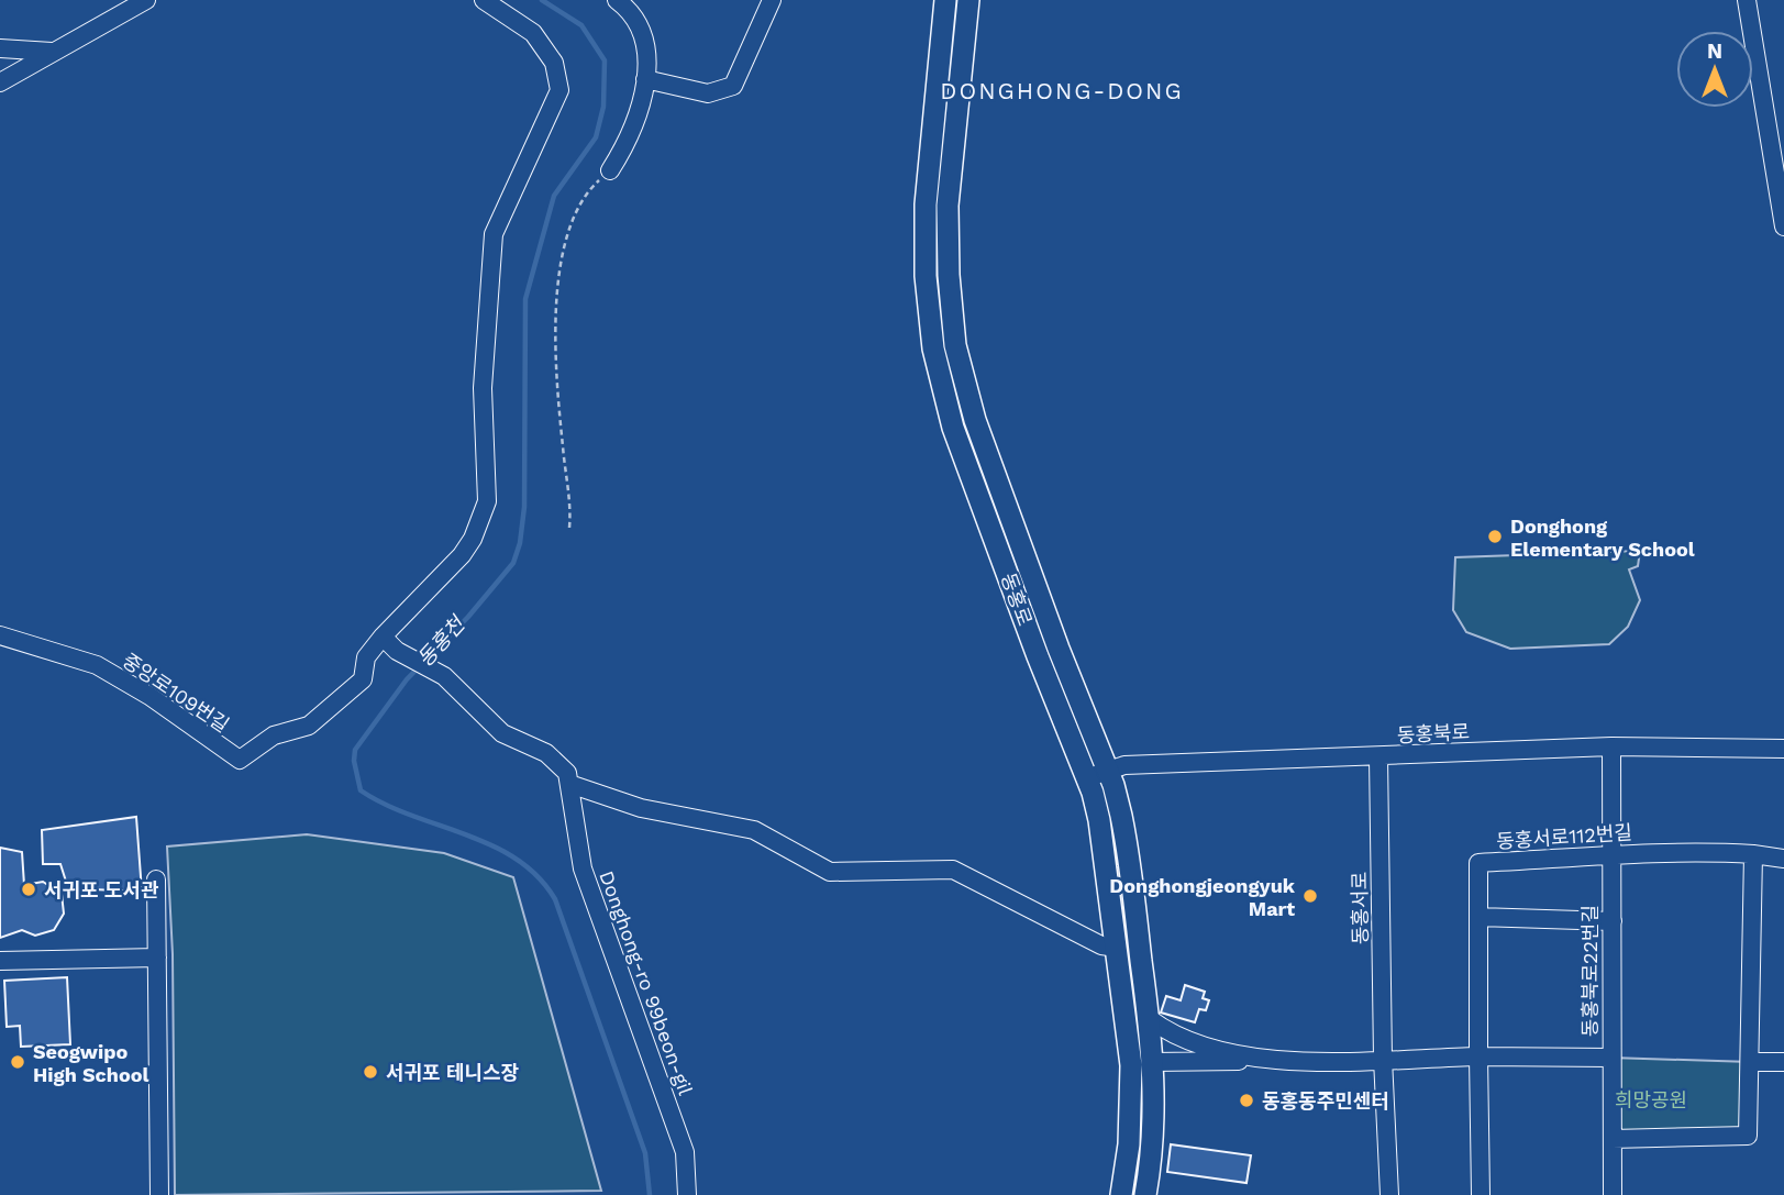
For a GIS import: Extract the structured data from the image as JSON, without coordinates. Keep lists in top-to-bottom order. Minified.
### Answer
{"streets":{"main road":["동홍로"],"street":["중앙로109번길","동홍북로","동홍서로112번길","동홍서로","동홍북로22번길","Donghong-ro 99beon-gil"]},"crossings":[["동홍로","동홍북로"],["동홍북로","동홍서로"],["동홍북로","동홍북로22번길"],["동홍서로112번길","동홍북로22번길"]],"districts":["DONGHONG-DONG"],"water":["동홍천"],"parks":["희망공원"],"places":["Donghong Elementary School","서귀포 도서관","Donghongjeongyuk Mart","Seogwipo High School","서귀포 테니스장","동홍동주민센터"],"north":"top"}
